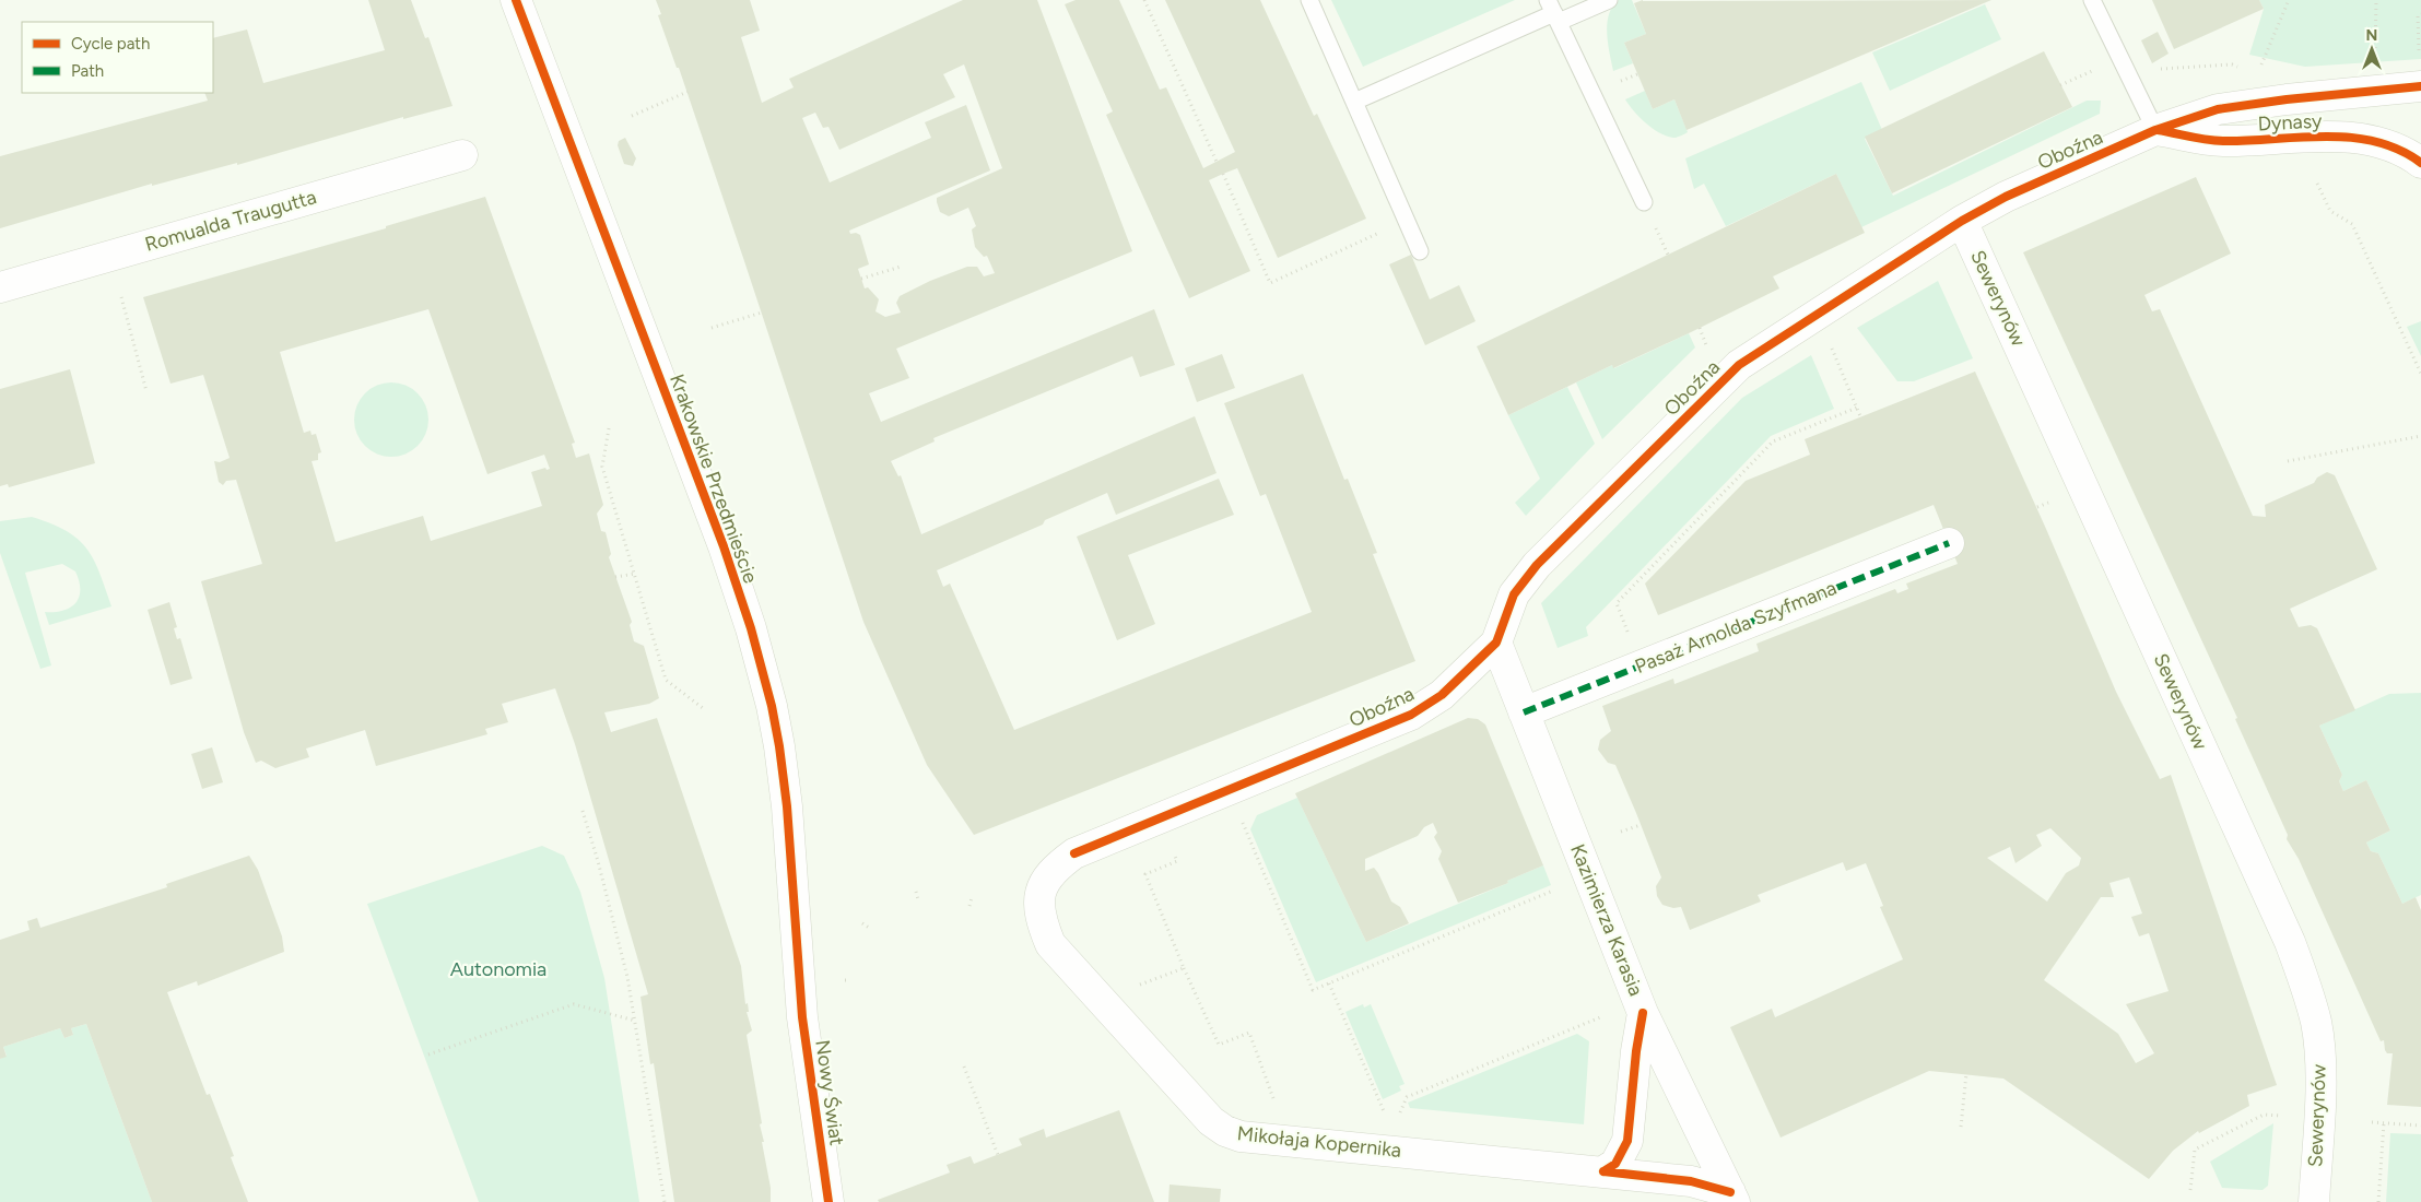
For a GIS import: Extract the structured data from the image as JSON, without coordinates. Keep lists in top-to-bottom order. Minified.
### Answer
{"streets":{"street":["Dynasy","Oboźna","Romualda Traugutta","Sewerynów","Krakowskie Przedmieście","Pasaż Arnolda Szyfmana","Kazimierza Karasia","Nowy Świat","Mikołaja Kopernika"]},"crossings":[["Dynasy","Oboźna"],["Oboźna","Sewerynów"],["Oboźna","Kazimierza Karasia"],["Oboźna","Mikołaja Kopernika"],["Krakowskie Przedmieście","Nowy Świat"],["Pasaż Arnolda Szyfmana","Kazimierza Karasia"],["Kazimierza Karasia","Mikołaja Kopernika"]],"parks":["Autonomia"],"legend":["Cycle path","Path"],"north":"top"}
